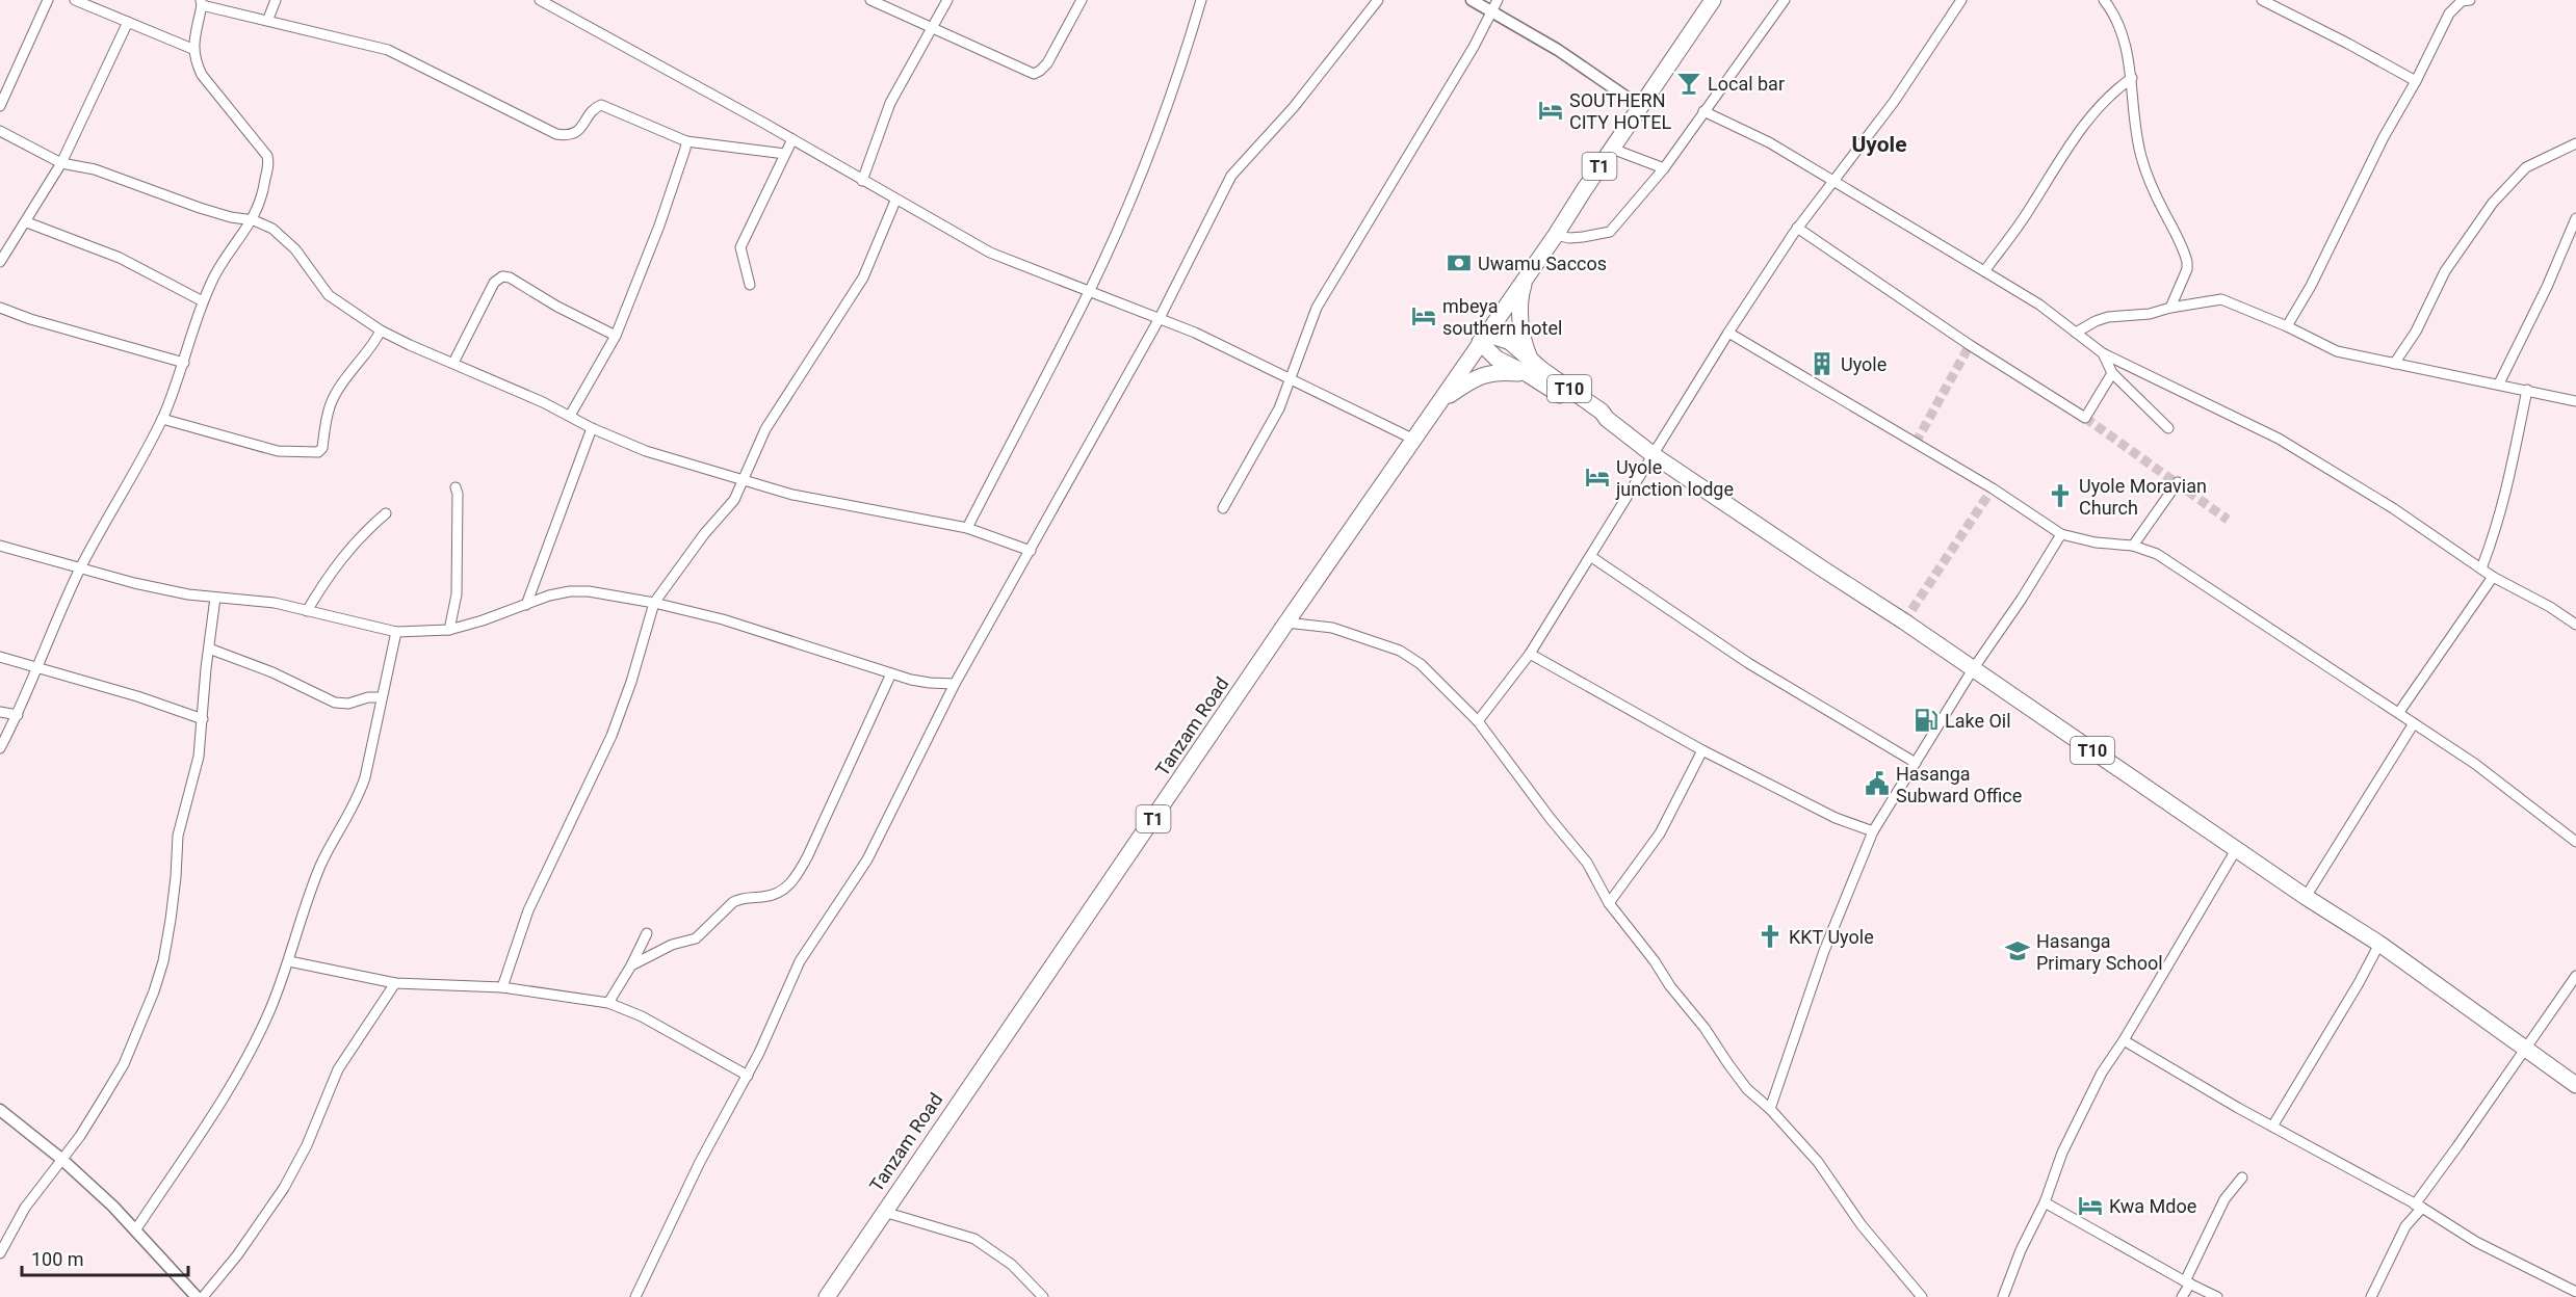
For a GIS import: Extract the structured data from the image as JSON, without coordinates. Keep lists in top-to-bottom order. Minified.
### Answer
{"streets":{"highway":["T1","T10","Tanzam Road"]},"crossings":[["T1","T10"],["T1","Tanzam Road"],["T10","Tanzam Road"]],"districts":["Uyole"],"places":{"bar":["Local bar"],"hotel":["SOUTHERN CITY HOTEL","mbeya southern hotel","Uyole junction lodge","Kwa Mdoe"],"bank":["Uwamu Saccos"],"building":["Uyole"],"church":["Uyole Moravian Church","KKT Uyole"],"fuel station":["Lake Oil"],"public building":["Hasanga Subward Office"],"school or university":["Hasanga Primary School"]},"scale_bar":"100 m"}
